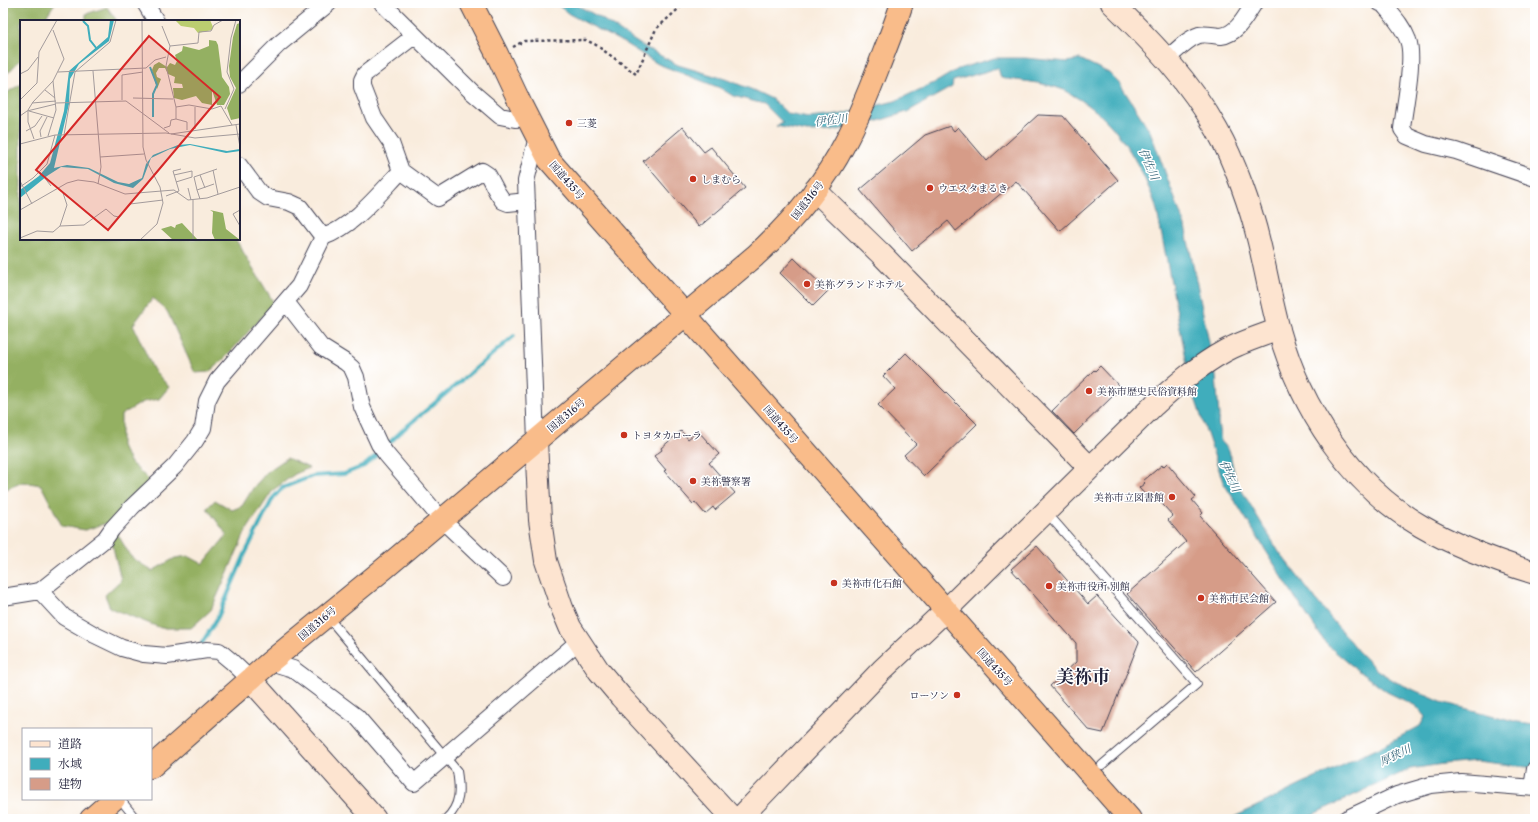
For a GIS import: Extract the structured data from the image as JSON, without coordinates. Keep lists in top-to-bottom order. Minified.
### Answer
{"streets":{"highway":["国道435号","国道316号"]},"crossings":[["国道435号","国道316号"]],"districts":["美祢市"],"water":["伊佐川","厚狭川"],"places":["三菱","しまむら","ウエスタまるき","美祢グランドホテル","美袮市歴史民俗資料館","トヨタカローラ","美祢警察署","美祢市立図書館","美袮市化石館","美祢市役所 別館","美祢市民会館","ローソン"],"legend":["道路","水域","建物"]}
